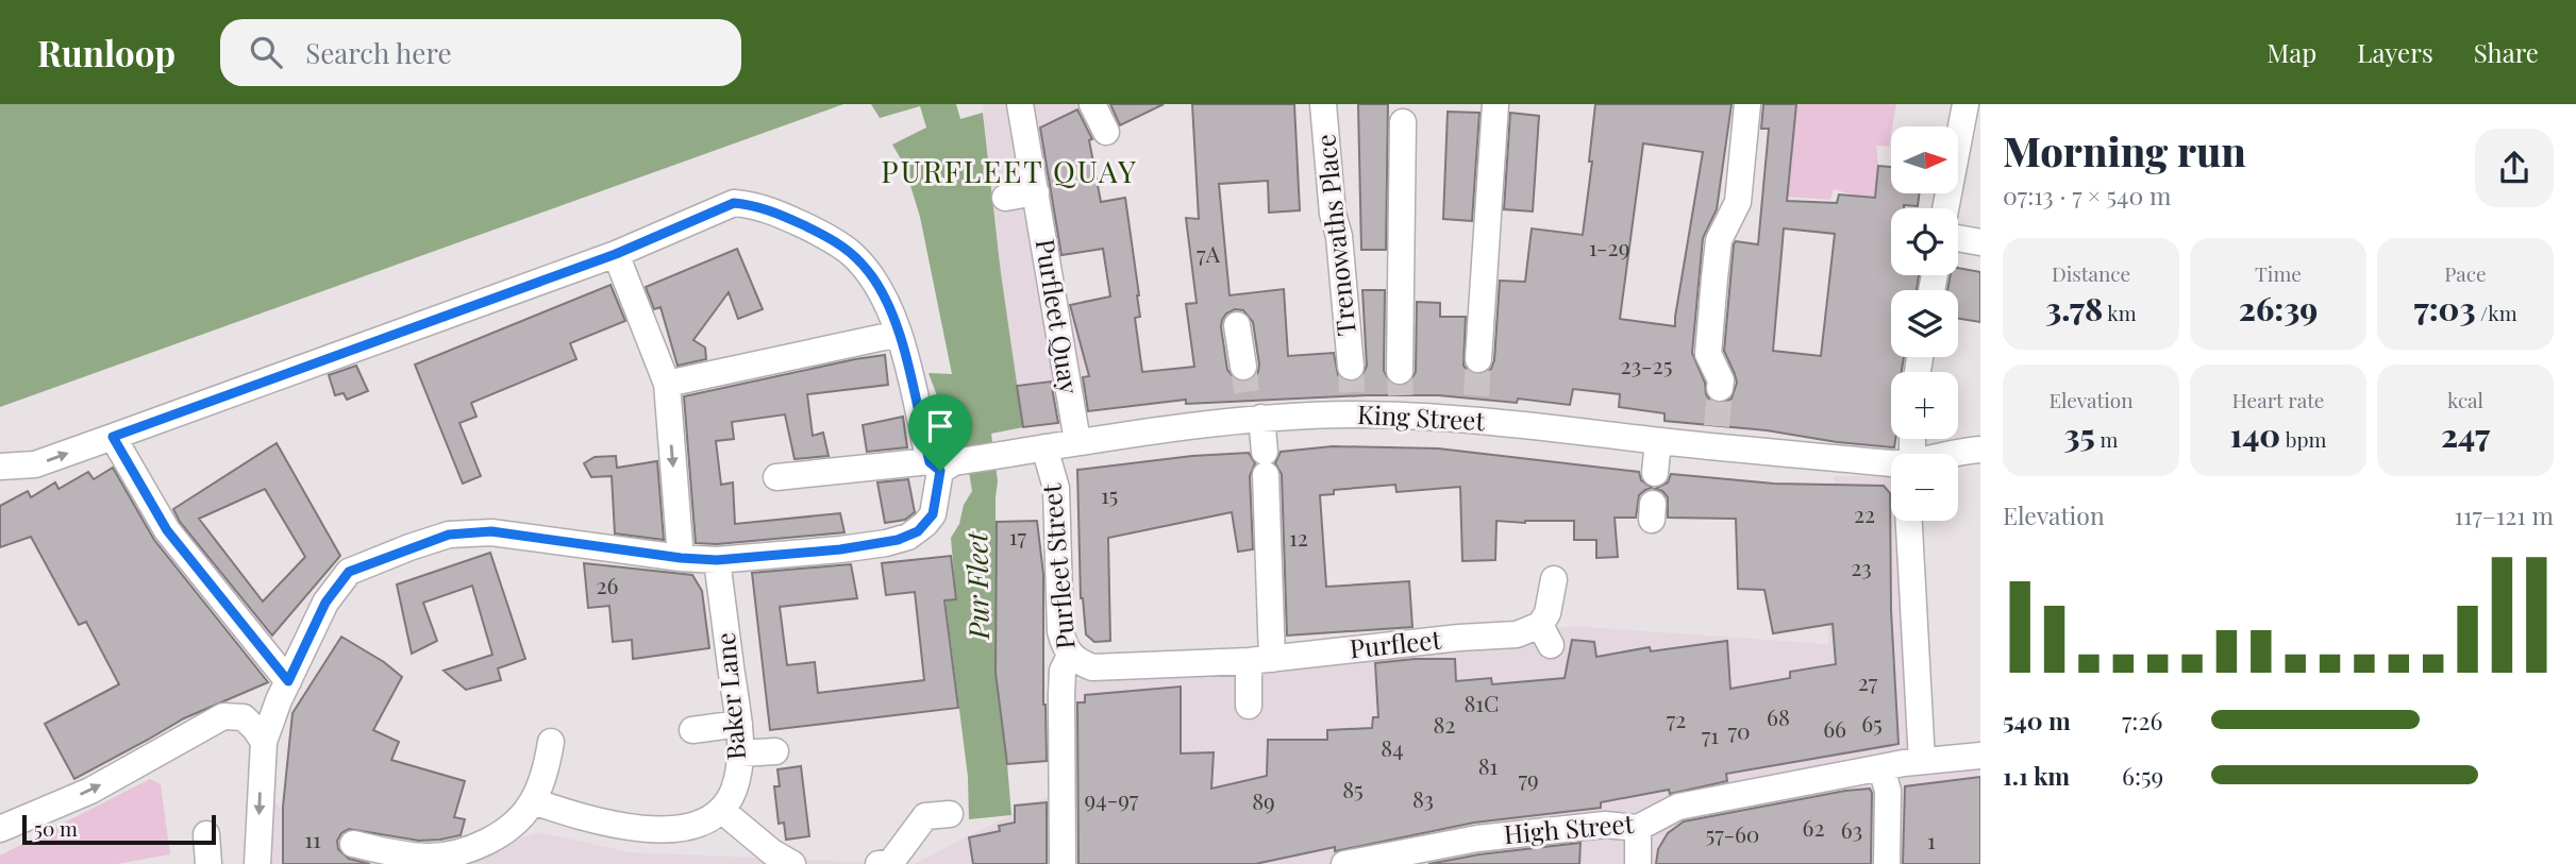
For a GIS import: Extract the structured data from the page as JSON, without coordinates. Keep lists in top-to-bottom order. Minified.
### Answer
{"streets":{"street":["Trenowaths Place","Purfleet Quay","King Street","Purfleet Street","Purfleet","Baker Lane","High Street"]},"crossings":[["Purfleet Quay","King Street"],["King Street","Purfleet Street"],["Purfleet Street","Purfleet"]],"districts":["PURFLEET QUAY"],"water":["Pur Fleet"],"house_numbers":["1-29","7A","23-25","15","22","17","12","23","26","27","81C","68","72","65","82","66","70","71","84","81","79","85","94-97","83","89","62","63","57-60","11","1"],"scale_bar":"50 m","north":"right","page":{"header":"Runloop","search":"Search here","nav":["Map","Layers","Share"],"heading":["Morning run","07:13 · 7 × 540 m"],"map_buttons":["+","−"],"stats":[["Distance","3.78 km"],["Time","26:39"],["Pace","7:03 /km"],["Elevation","35 m"],["Heart rate","140 bpm"],["kcal","247"]],"chart":["Elevation","117–121 m"],"list":[{"name":"540 m","note":"7:26"},{"name":"1.1 km","note":"6:59"}],"scale":"50 m"}}
